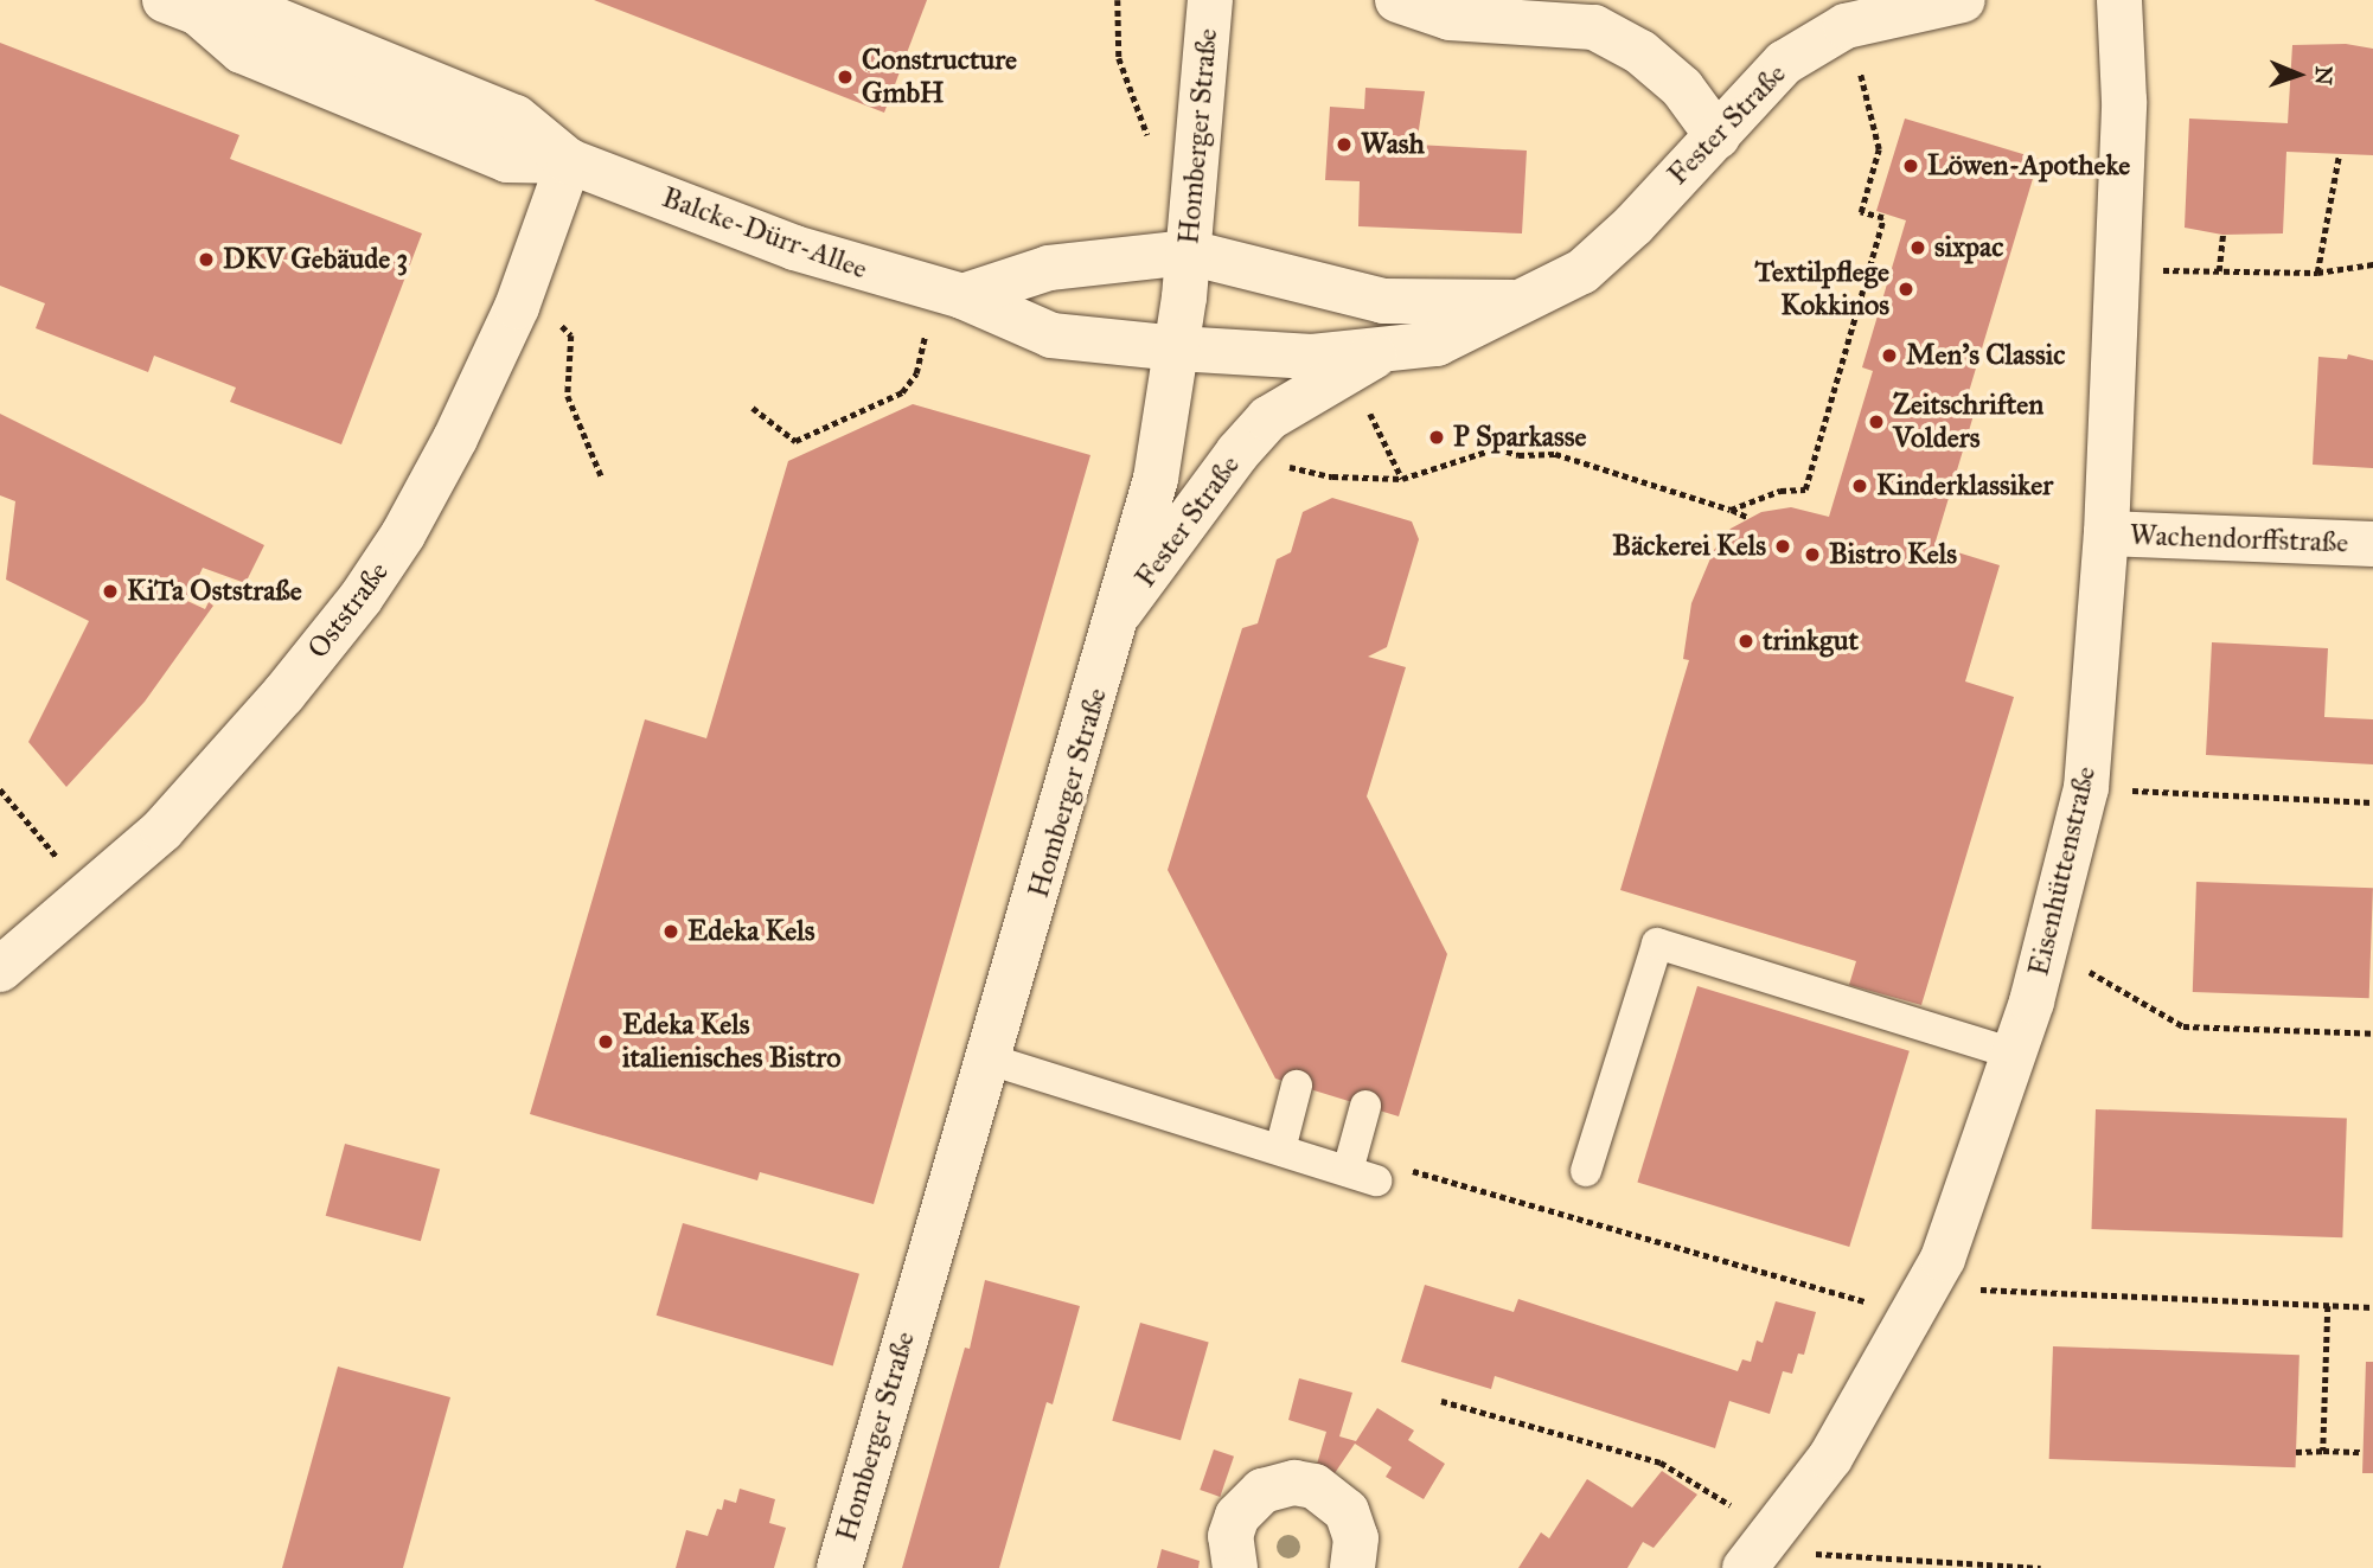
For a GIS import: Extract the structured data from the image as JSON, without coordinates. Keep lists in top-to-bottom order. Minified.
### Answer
{"streets":{"street":["Fester Straße","Homberger Straße","Balcke-Dürr-Allee","Wachendorffstraße","Oststraße","Eisenhüttenstraße"]},"crossings":[["Fester Straße","Homberger Straße"],["Fester Straße","Balcke-Dürr-Allee"],["Homberger Straße","Balcke-Dürr-Allee"],["Balcke-Dürr-Allee","Oststraße"],["Wachendorffstraße","Eisenhüttenstraße"]],"places":["Constructure GmbH","Wash","Löwen-Apotheke","sixpac","DKV Gebäude 3","Textilpflege Kokkinos","Men's Classic","Zeitschriften Volders","P Sparkasse","Kinderklassiker","Bäckerei Kels","Bistro Kels","KiTa Oststraße","trinkgut","Edeka Kels","Edeka Kels italienisches Bistro"],"north":"right"}
